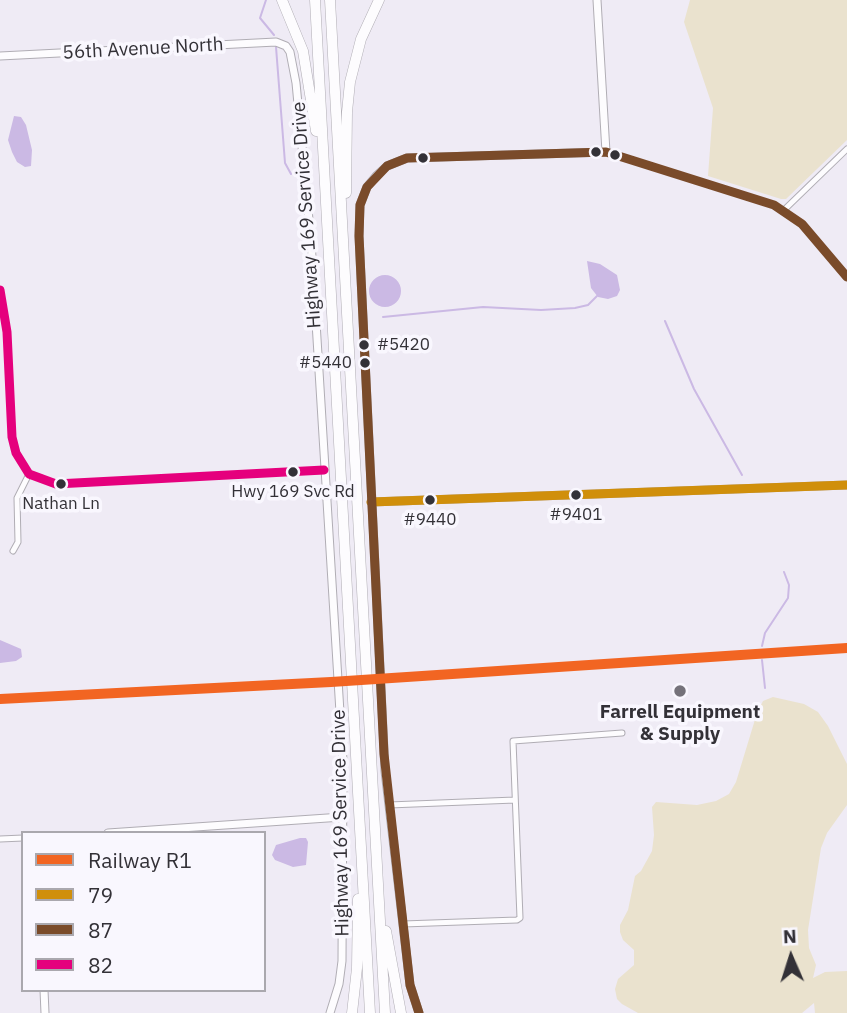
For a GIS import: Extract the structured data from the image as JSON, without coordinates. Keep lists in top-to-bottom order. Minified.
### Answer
{"streets":{"street":["56th Avenue North","Highway 169 Service Drive"]},"crossings":[["56th Avenue North","Highway 169 Service Drive"]],"places":["#5420","#5440","Hwy 169 Svc Rd","Nathan Ln","#9401","#9440","Farrell Equipment & Supply"],"lines":["transit line 87","transit line 82","transit line 79","rail line R1"],"legend":["Railway R1","79","87","82"],"north":"top"}
